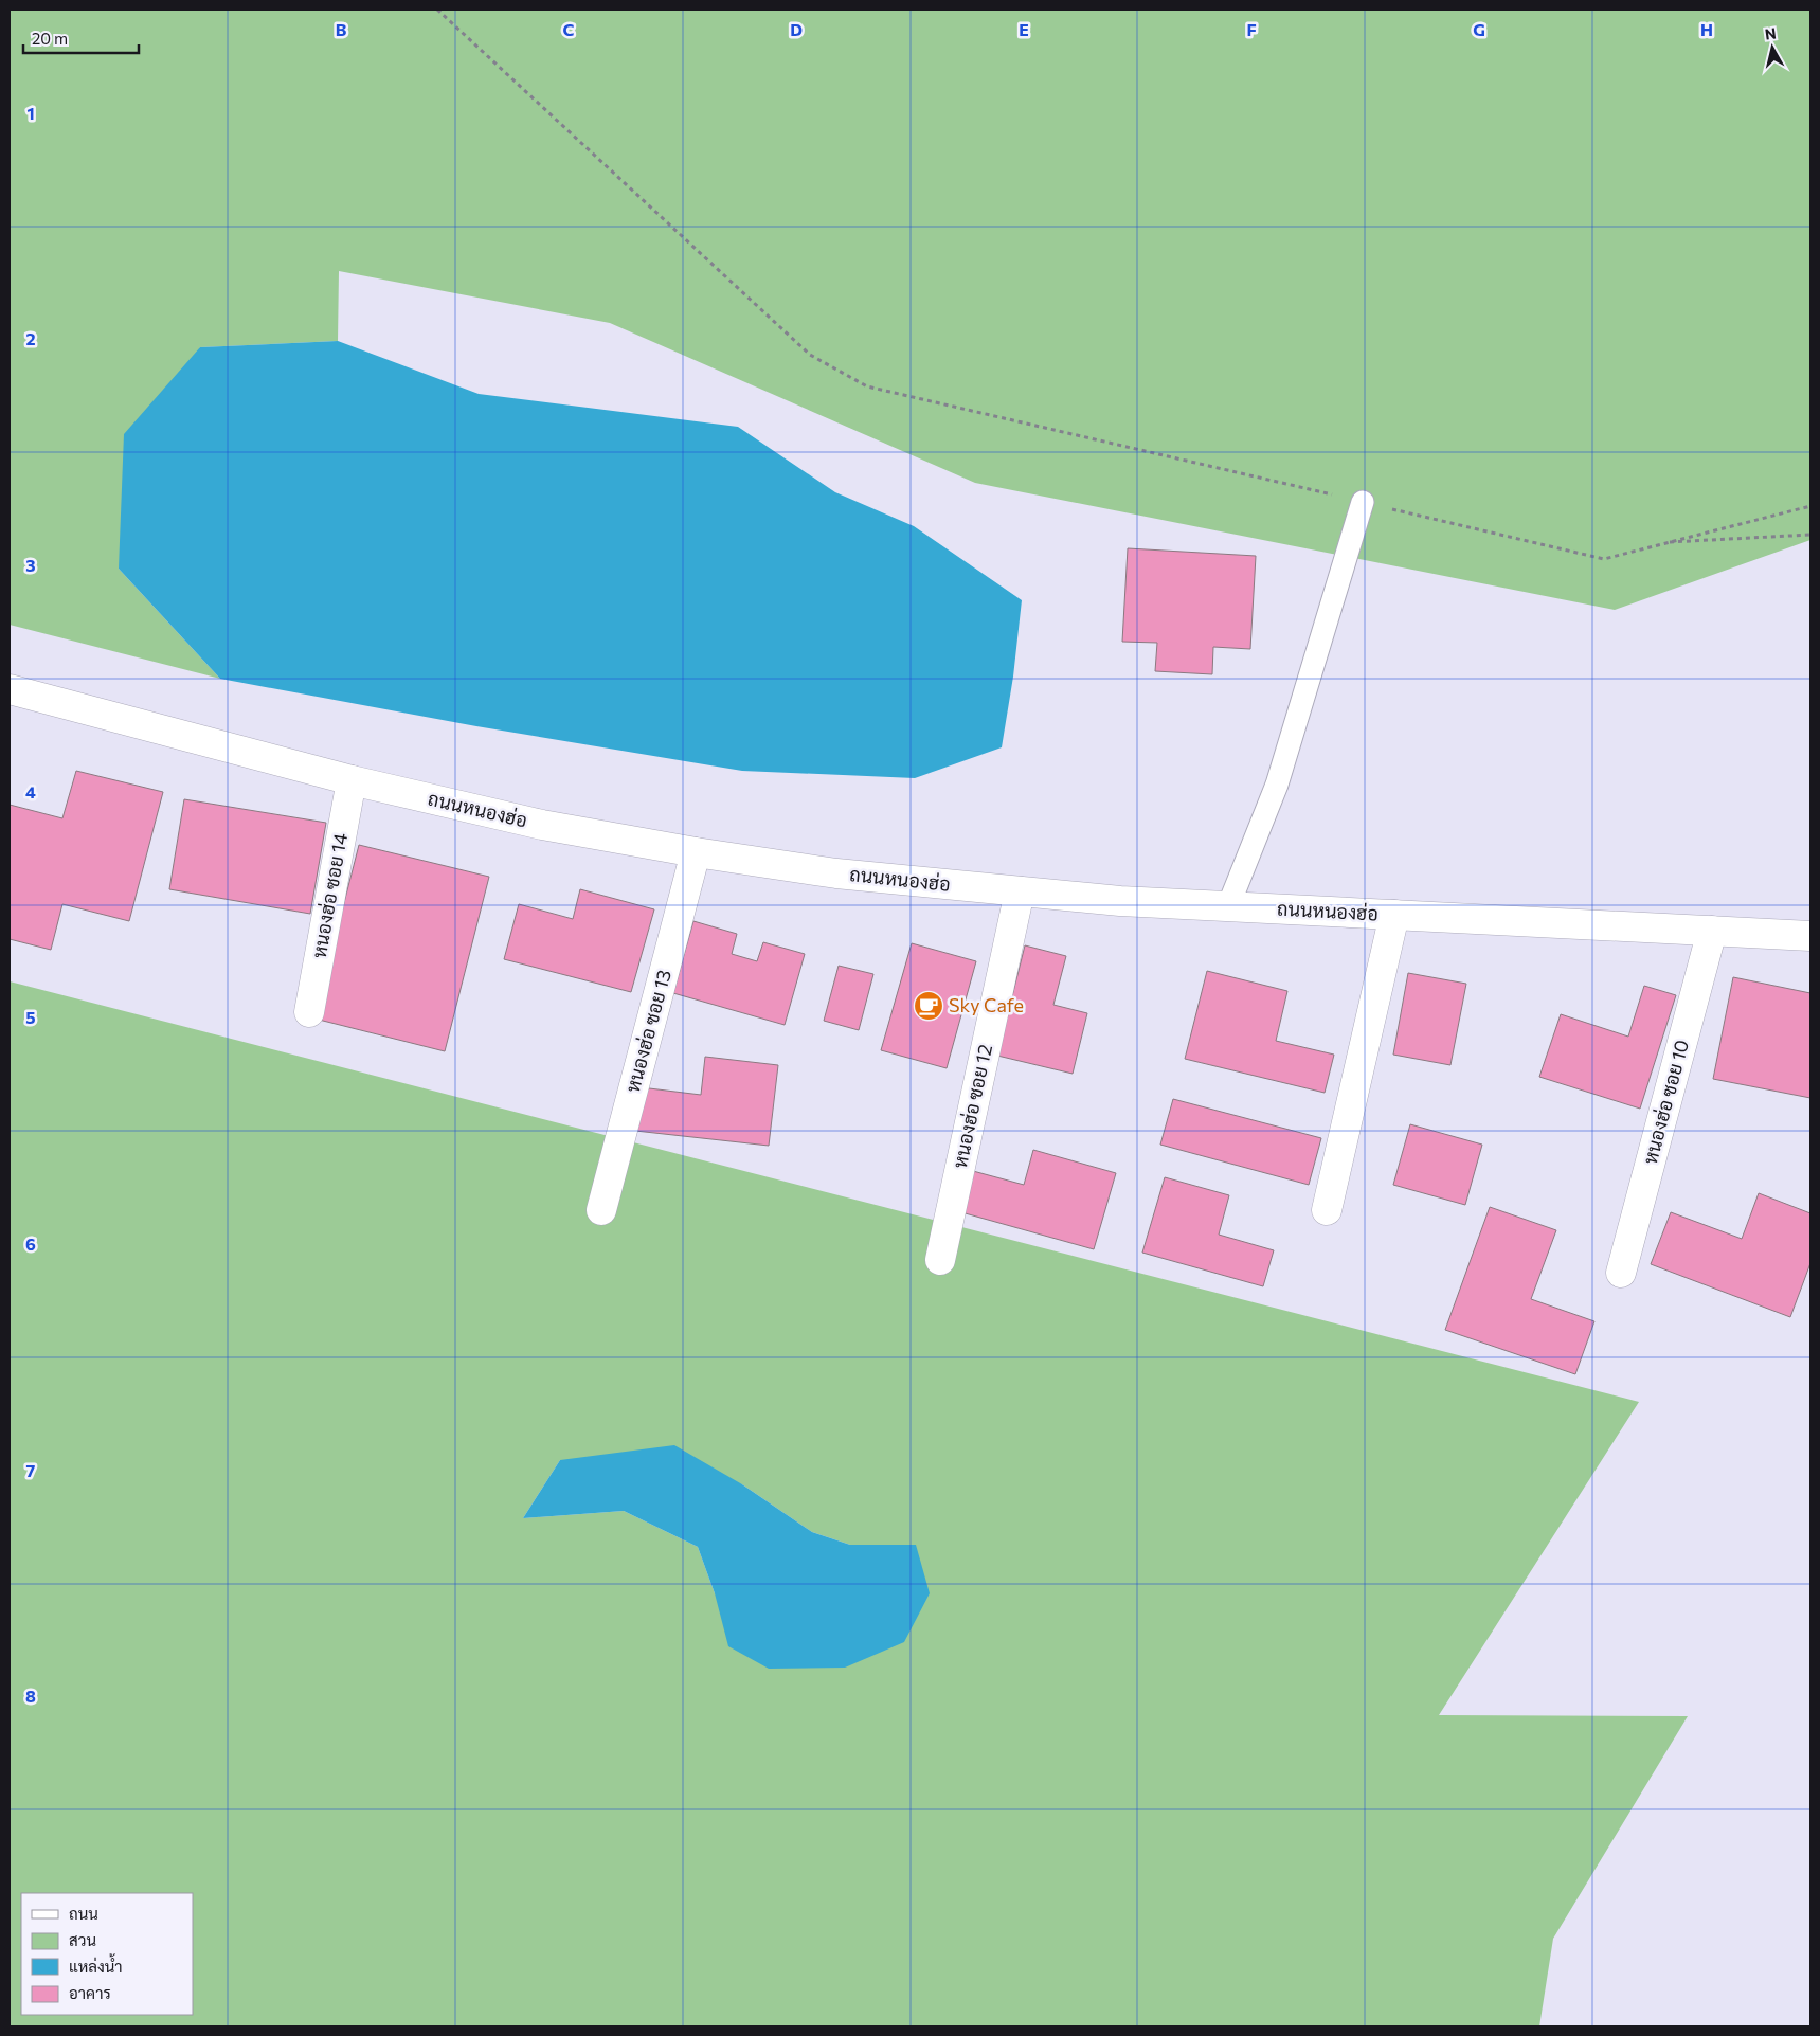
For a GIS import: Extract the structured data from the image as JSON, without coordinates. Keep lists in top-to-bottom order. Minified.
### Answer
{"streets":{"main road":["ถนนหนองฮ่อ","หนองฮ่อ ซอย 14","หนองฮ่อ ซอย 13","หนองฮ่อ ซอย 10","หนองฮ่อ ซอย 12"]},"crossings":[["ถนนหนองฮ่อ","หนองฮ่อ ซอย 14"],["ถนนหนองฮ่อ","หนองฮ่อ ซอย 13"],["ถนนหนองฮ่อ","หนองฮ่อ ซอย 10"],["ถนนหนองฮ่อ","หนองฮ่อ ซอย 12"]],"places":{"cafe":["Sky Cafe"]},"legend":["ถนน","สวน","แหล่งน้ำ","อาคาร"],"scale_bar":"20 m","north":"top","grid":{"columns":["B","C","D","E","F","G","H"],"rows":["1","2","3","4","5","6","7","8"]}}
